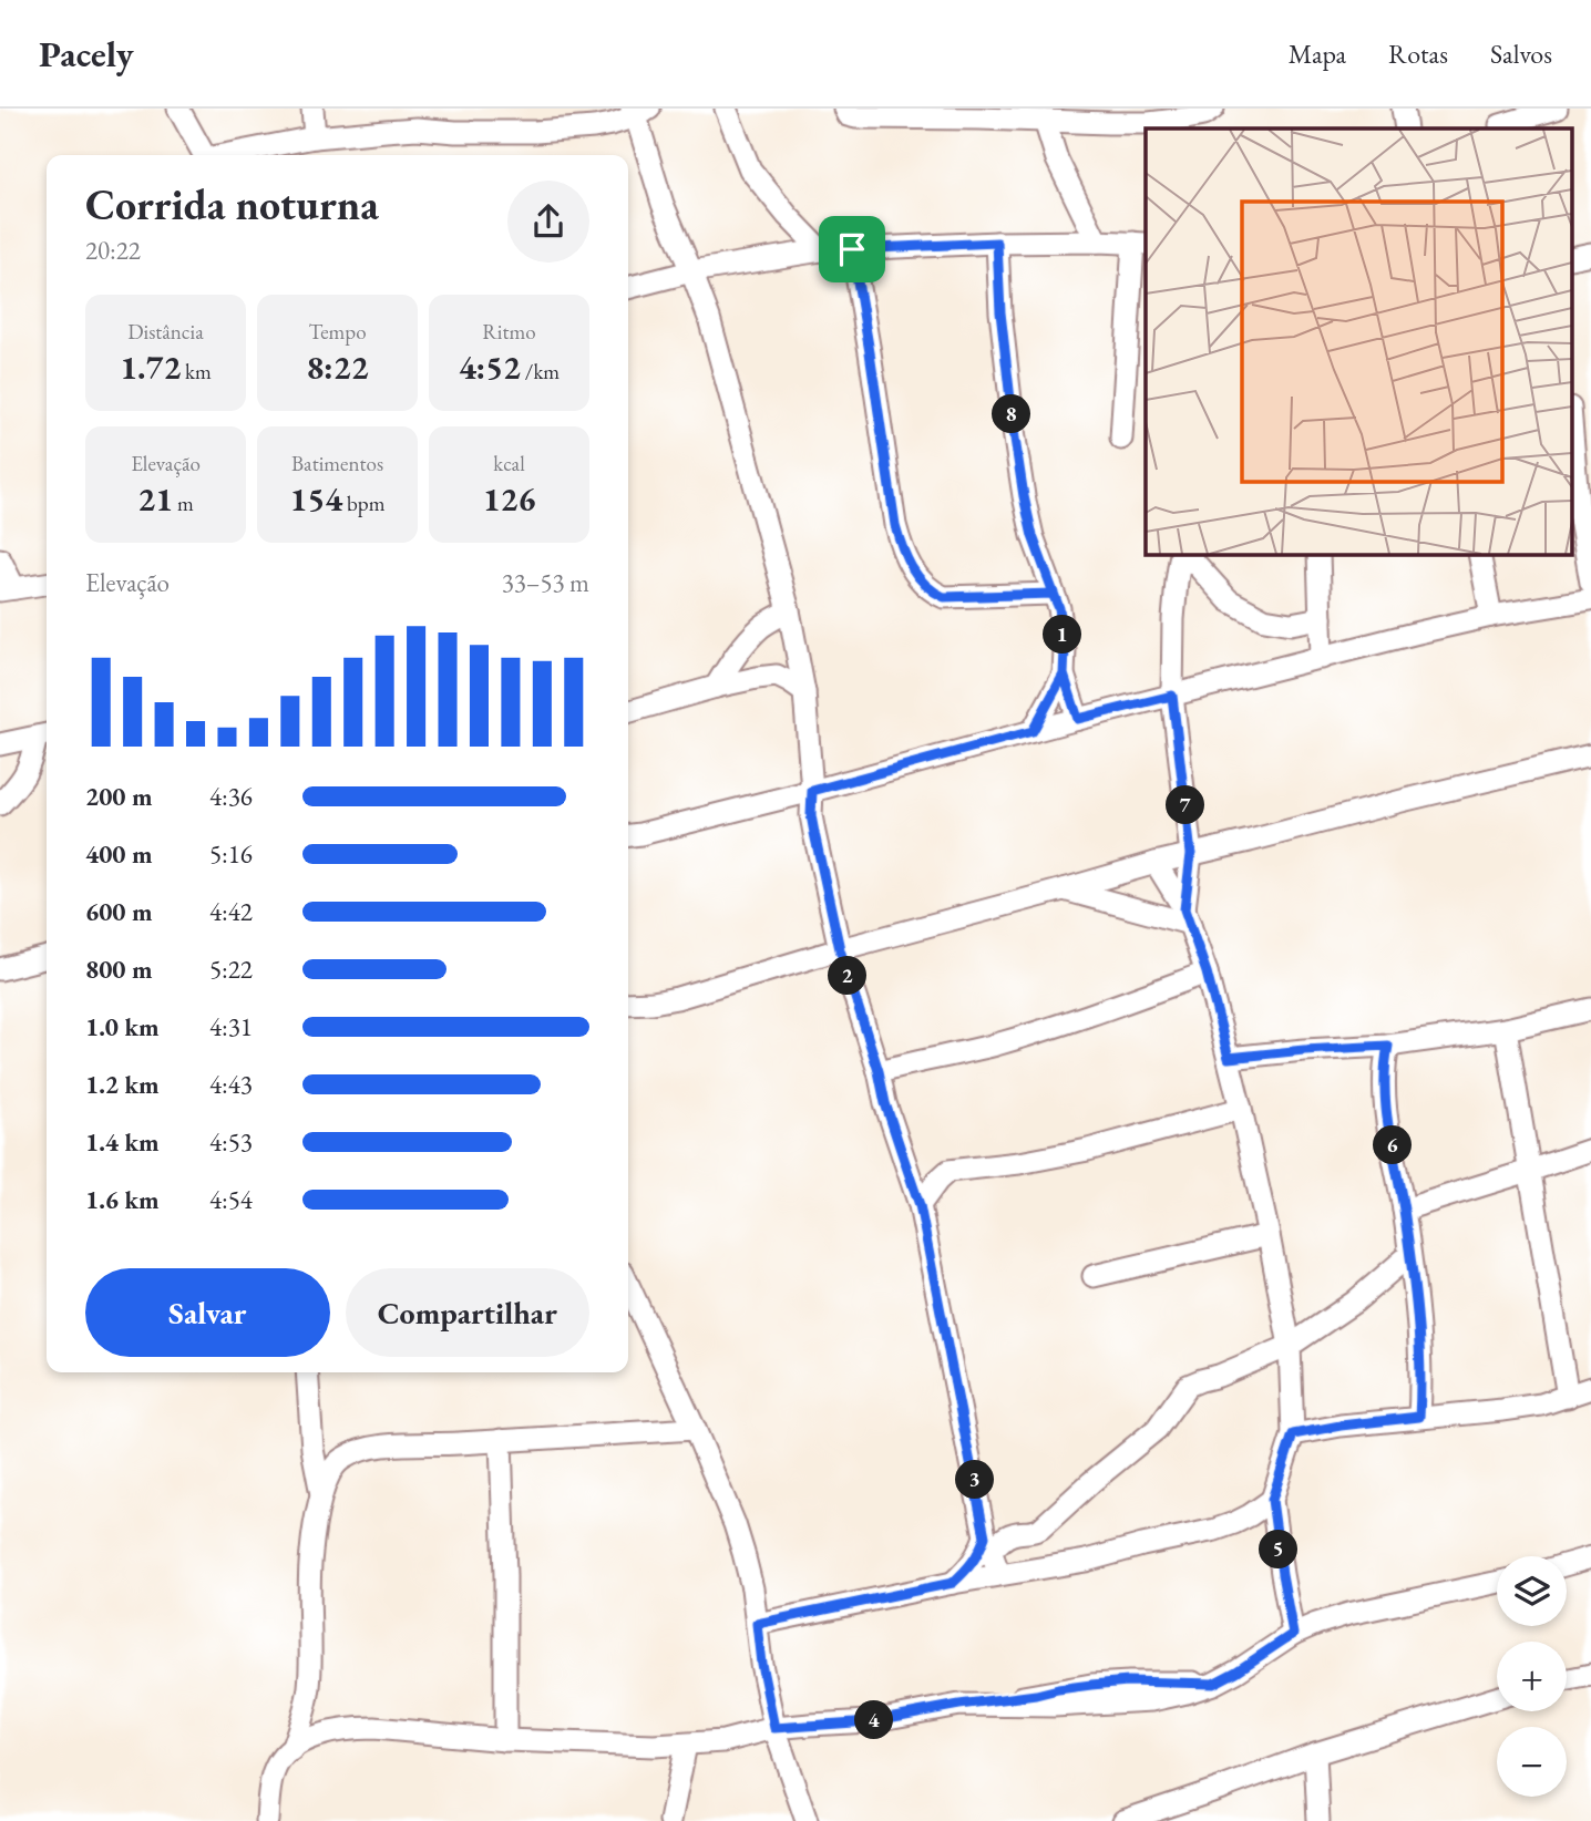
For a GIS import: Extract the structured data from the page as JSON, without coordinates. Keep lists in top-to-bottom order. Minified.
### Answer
{"page":{"header":"Pacely","nav":["Mapa","Rotas","Salvos"],"heading":["Corrida noturna","20:22"],"stats":[["Distância","1.72 km"],["Tempo","8:22"],["Ritmo","4:52 /km"],["Elevação","21 m"],["Batimentos","154 bpm"],["kcal","126"]],"pins":["8","1","7","2","6","3","5","4"],"chart":["Elevação","33–53 m"],"list":[{"name":"200 m","note":"4:36"},{"name":"400 m","note":"5:16"},{"name":"600 m","note":"4:42"},{"name":"800 m","note":"5:22"},{"name":"1.0 km","note":"4:31"},{"name":"1.2 km","note":"4:43"},{"name":"1.4 km","note":"4:53"},{"name":"1.6 km","note":"4:54"}],"buttons":["Salvar","Compartilhar"],"map_buttons":["+","−"]}}
